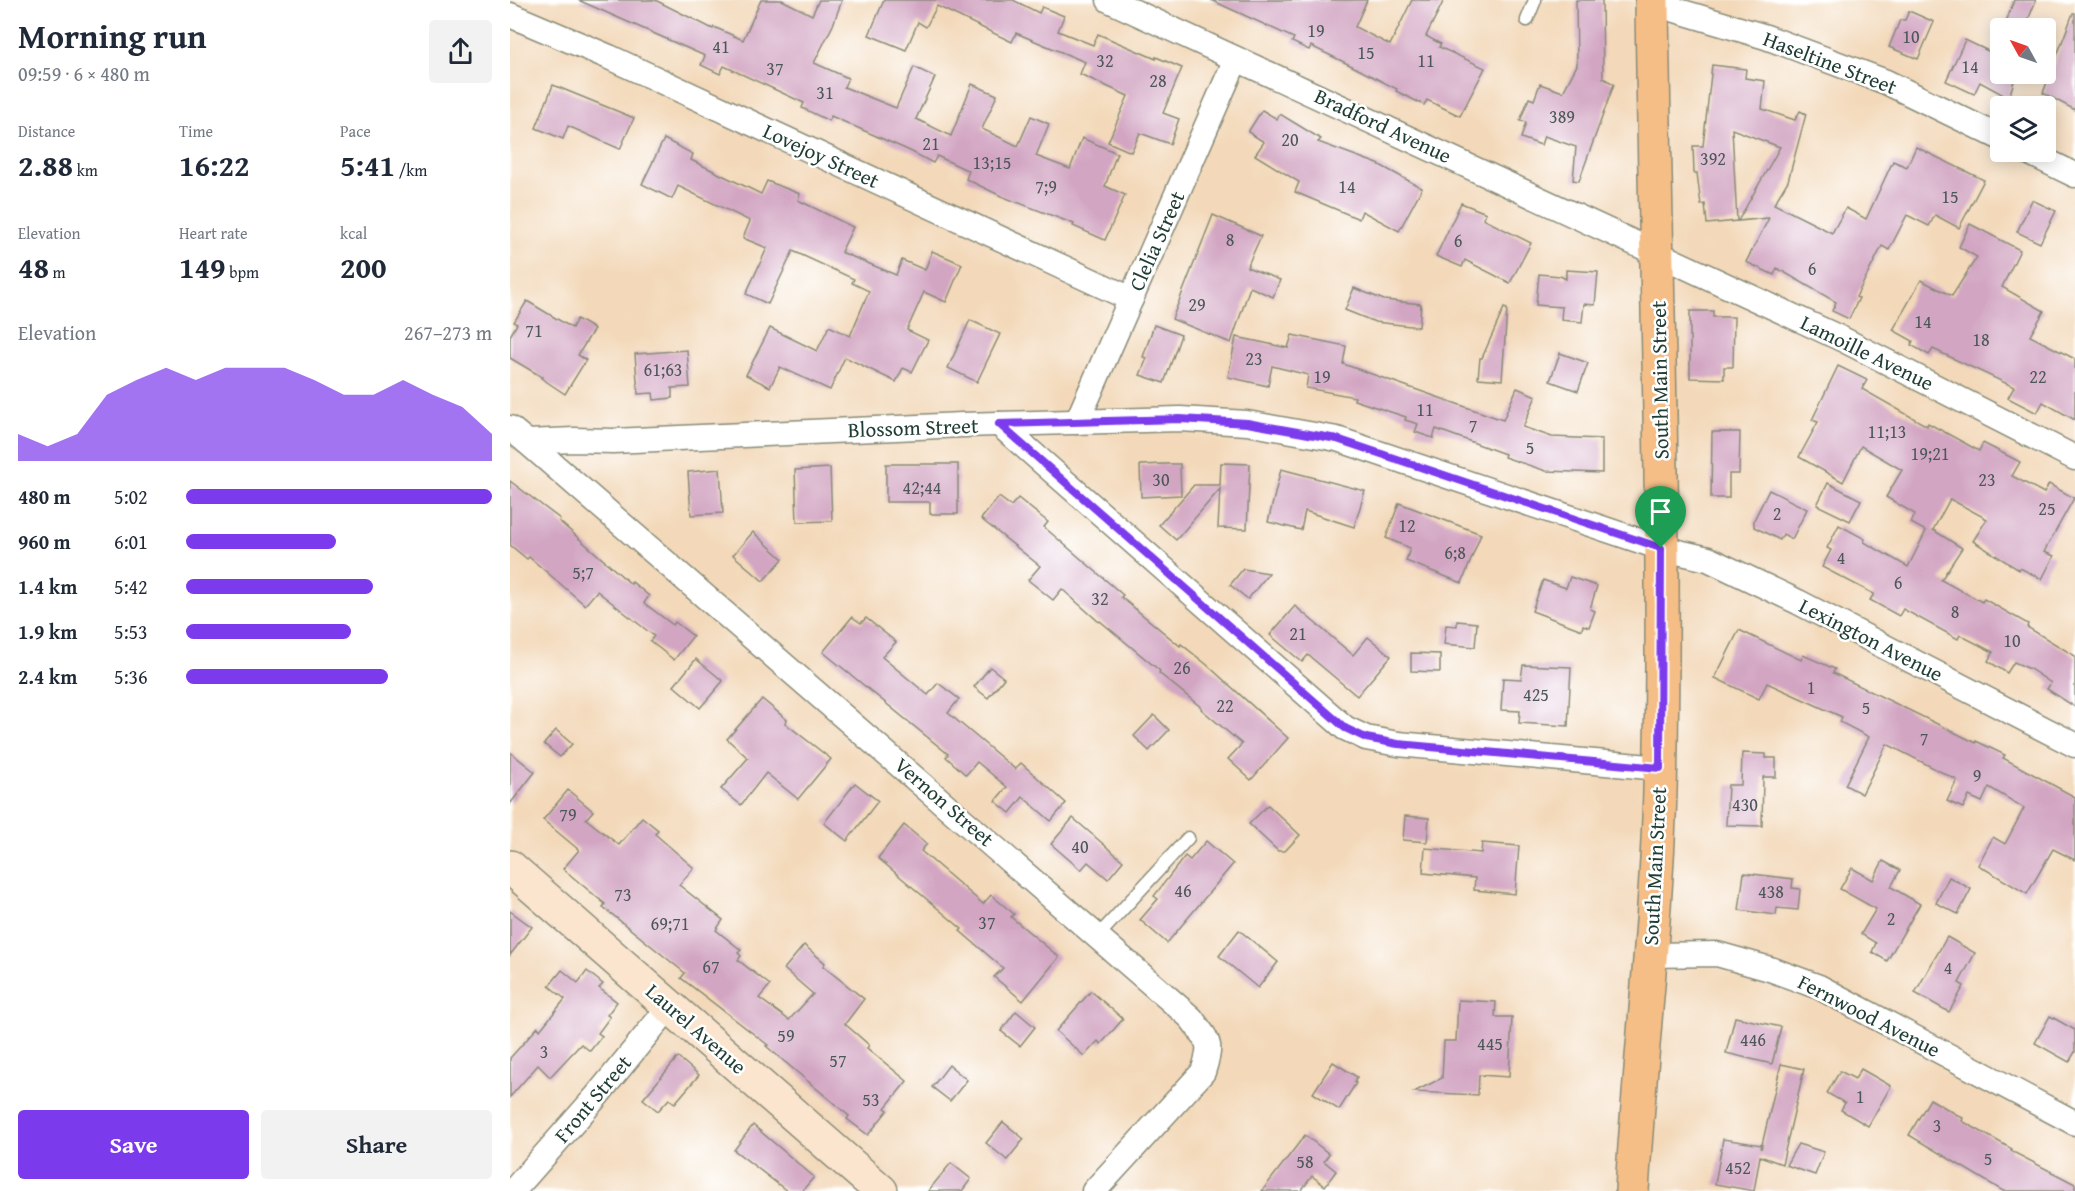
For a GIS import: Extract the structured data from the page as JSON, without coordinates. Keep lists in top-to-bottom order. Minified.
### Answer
{"streets":{"main road":["South Main Street","Laurel Avenue"],"street":["Haseltine Street","Bradford Avenue","Lovejoy Street","Clelia Street","Lamoille Avenue","Blossom Street","Lexington Avenue","Vernon Street","Fernwood Avenue","Front Street"]},"crossings":[["Haseltine Street","South Main Street"],["Bradford Avenue","Clelia Street"],["Bradford Avenue","Lamoille Avenue"],["Bradford Avenue","South Main Street"],["Lovejoy Street","Clelia Street"],["Clelia Street","Blossom Street"],["Lamoille Avenue","South Main Street"],["South Main Street","Blossom Street"],["South Main Street","Lexington Avenue"],["South Main Street","Fernwood Avenue"],["Blossom Street","Lexington Avenue"],["Blossom Street","Vernon Street"],["Laurel Avenue","Front Street"]],"house_numbers":["19","10","41","15","32","11","14","37","28","31","389","20","21","392","13;15","7;9","14","15","8","6","6","29","14","71","18","23","61;63","19","22","11","7","11;13","5","19;21","30","23","42;44","25","2","12","6;8","4","5;7","6","32","8","21","10","26","1","425","22","5","7","9","430","79","40","46","438","73","2","37","69;71","67","4","59","446","445","3","57","1","53","3","5","58","452"],"north":"top left","page":{"heading":["Morning run","09:59 · 6 × 480 m"],"stats":[["Distance","2.88 km"],["Time","16:22"],["Pace","5:41 /km"],["Elevation","48 m"],["Heart rate","149 bpm"],["kcal","200"]],"chart":["Elevation","267–273 m"],"list":[{"name":"480 m","note":"5:02"},{"name":"960 m","note":"6:01"},{"name":"1.4 km","note":"5:42"},{"name":"1.9 km","note":"5:53"},{"name":"2.4 km","note":"5:36"}],"buttons":["Save","Share"]}}
